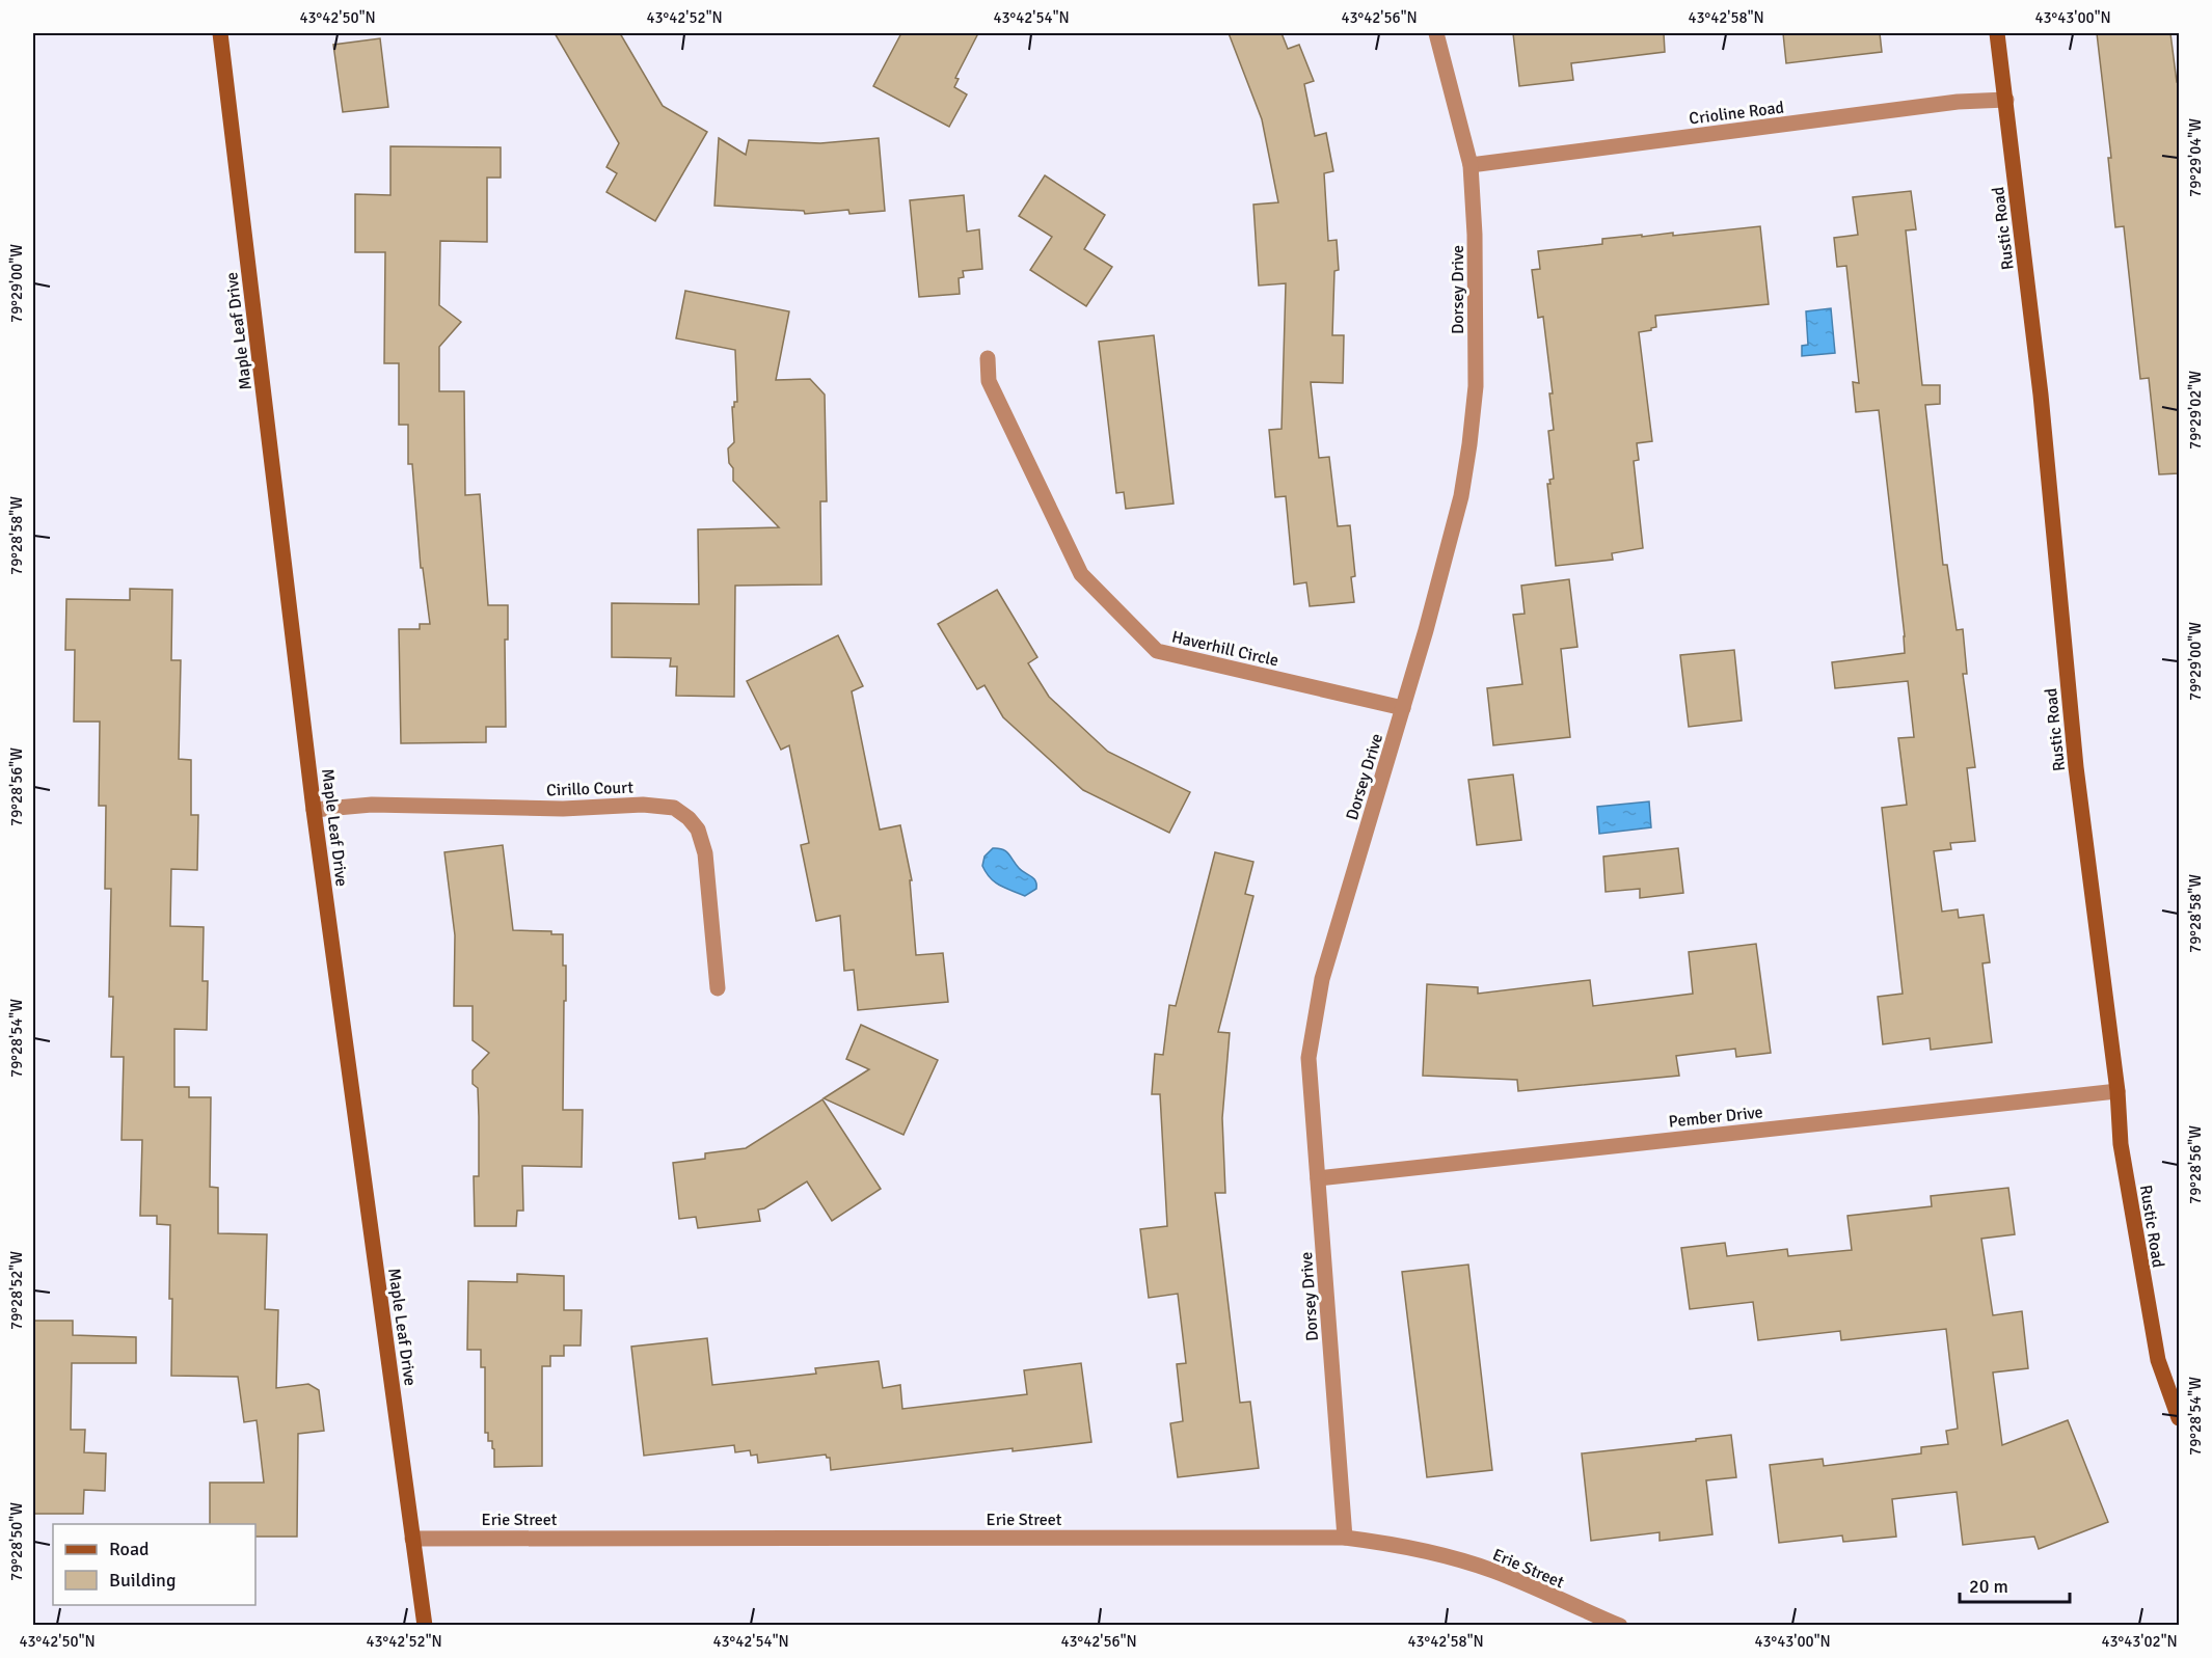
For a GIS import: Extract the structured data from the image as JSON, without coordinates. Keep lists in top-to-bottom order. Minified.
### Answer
{"streets":{"street":["Crioline Road","Rustic Road","Dorsey Drive","Maple Leaf Drive","Haverhill Circle","Cirillo Court","Pember Drive","Erie Street"]},"crossings":[["Crioline Road","Rustic Road"],["Crioline Road","Dorsey Drive"],["Rustic Road","Pember Drive"],["Dorsey Drive","Haverhill Circle"],["Dorsey Drive","Pember Drive"],["Dorsey Drive","Erie Street"],["Maple Leaf Drive","Cirillo Court"],["Maple Leaf Drive","Erie Street"]],"legend":["Road","Building"],"scale_bar":"20 m","coordinates":["43°42'50\"N","43°42'52\"N","43°42'54\"N","43°42'56\"N","43°42'58\"N","43°43'00\"N","79°29'04\"W","79°29'00\"W","79°29'02\"W","79°28'58\"W","79°28'56\"W","79°28'54\"W","79°28'52\"W","79°28'50\"W","43°43'02\"N"]}
